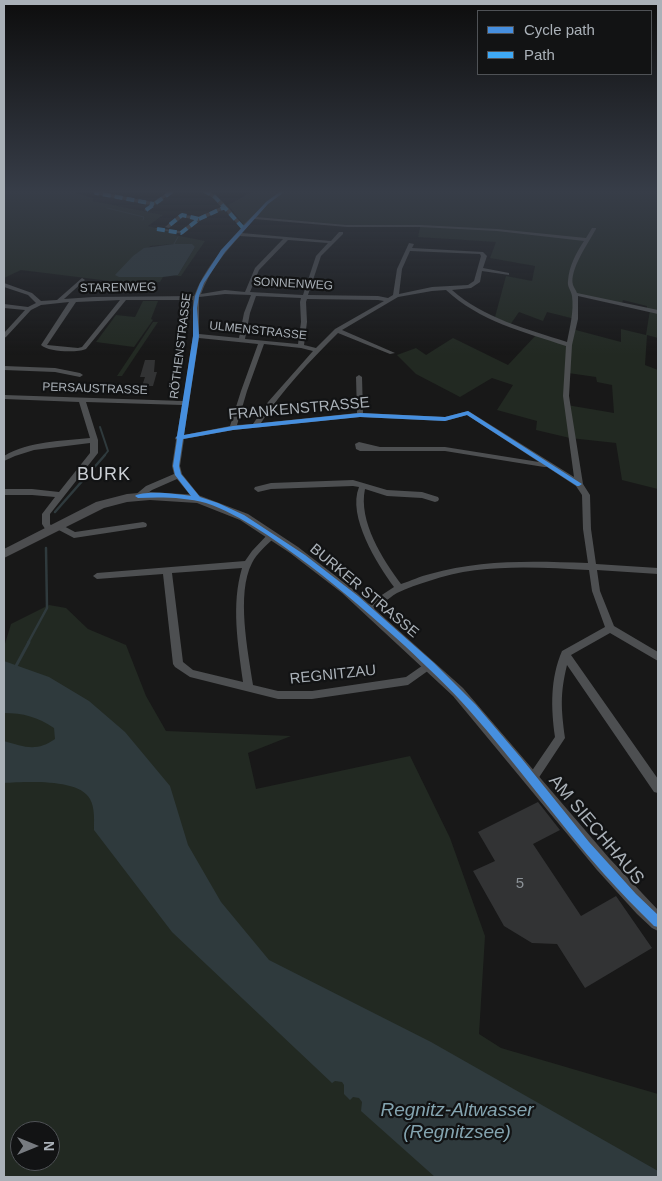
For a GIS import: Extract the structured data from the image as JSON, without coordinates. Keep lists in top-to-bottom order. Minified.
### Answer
{"streets":{"main road":["BURKER STRASSE","AM SIECHHAUS"],"street":["SONNENWEG","STARENWEG","ULMENSTRASSE","RÖTHENSTRASSE","PERSAUSTRASSE","FRANKENSTRASSE","REGNITZAU"]},"crossings":[["SONNENWEG","STARENWEG"],["SONNENWEG","RÖTHENSTRASSE"],["STARENWEG","RÖTHENSTRASSE"],["ULMENSTRASSE","RÖTHENSTRASSE"],["RÖTHENSTRASSE","PERSAUSTRASSE"],["RÖTHENSTRASSE","FRANKENSTRASSE"],["BURKER STRASSE","REGNITZAU"],["BURKER STRASSE","AM SIECHHAUS"]],"districts":["BURK"],"water":["Regnitz-Altwasser (Regnitzsee)"],"house_numbers":["5"],"legend":["Cycle path","Path"],"north":"right"}
